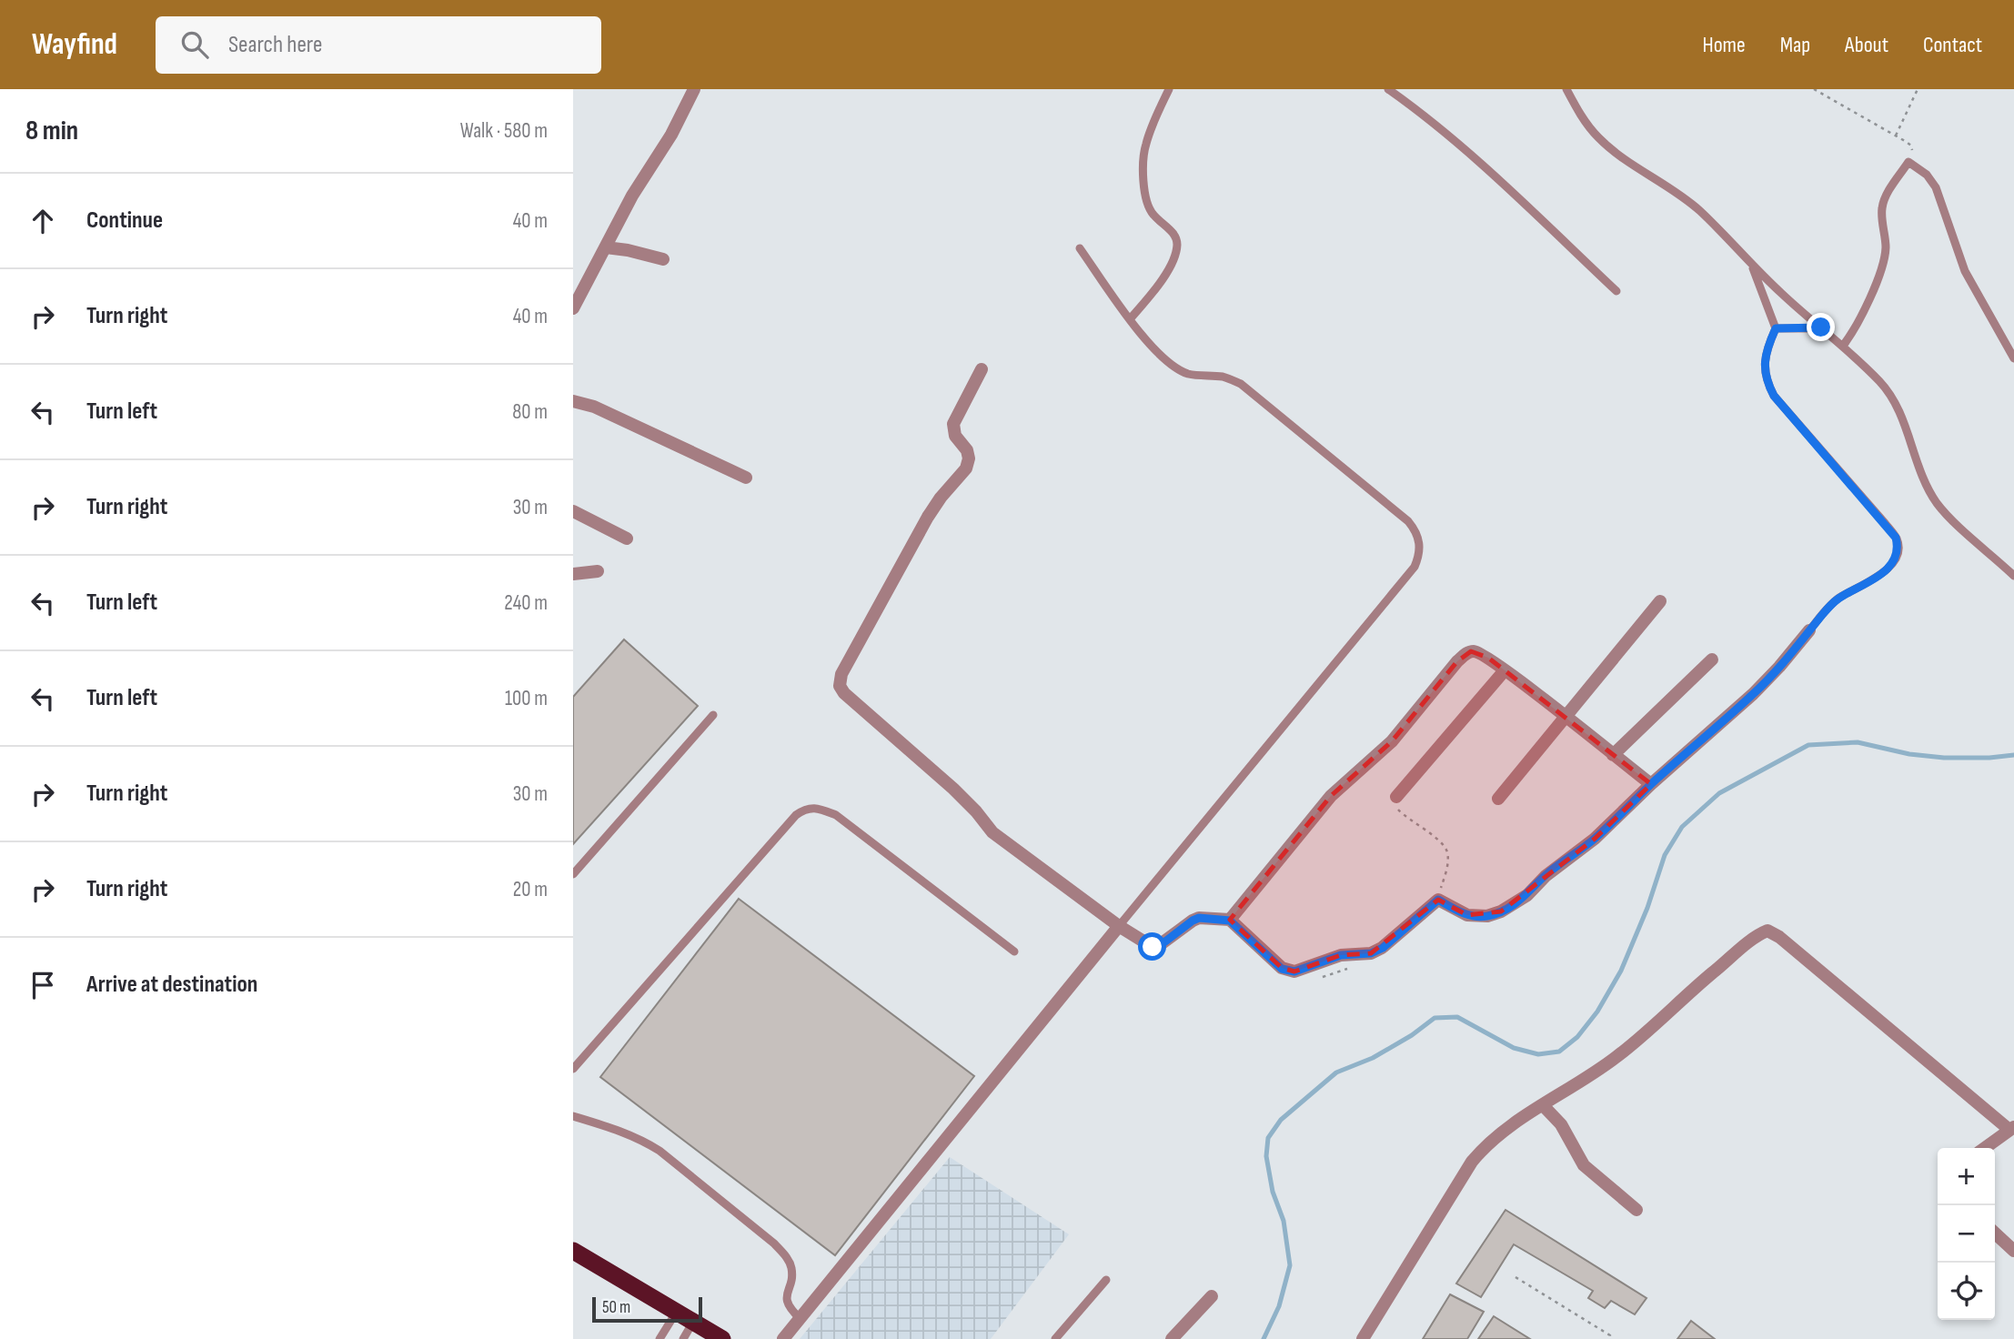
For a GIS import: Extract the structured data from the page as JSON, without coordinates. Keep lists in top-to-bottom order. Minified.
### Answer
{"scale_bar":"50 m","page":{"header":"Wayfind","search":"Search here","nav":["Home","Map","About","Contact"],"heading":["8 min","Walk · 580 m"],"list":[["Continue","40 m"],["Turn right","40 m"],["Turn left","80 m"],["Turn right","30 m"],["Turn left","240 m"],["Turn left","100 m"],["Turn right","30 m"],["Turn right","20 m"],"Arrive at destination"],"map_buttons":["+","−"],"scale":"50 m"}}
